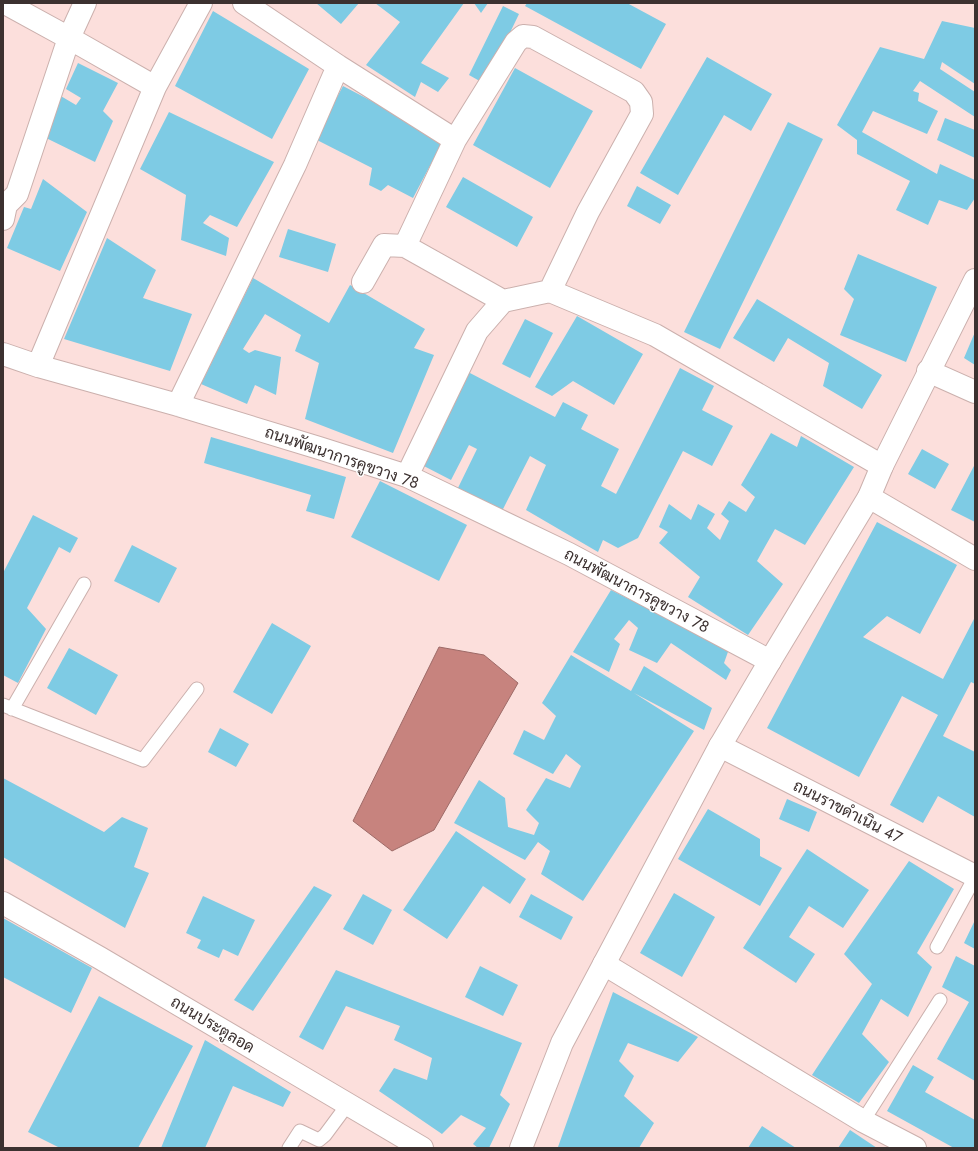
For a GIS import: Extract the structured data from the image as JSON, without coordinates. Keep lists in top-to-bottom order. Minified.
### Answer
{"streets":{"street":["ถนนพัฒนาการคูขวาง 78","ถนนราขดำเนิน 47","ถนนประตูลอด"]}}
